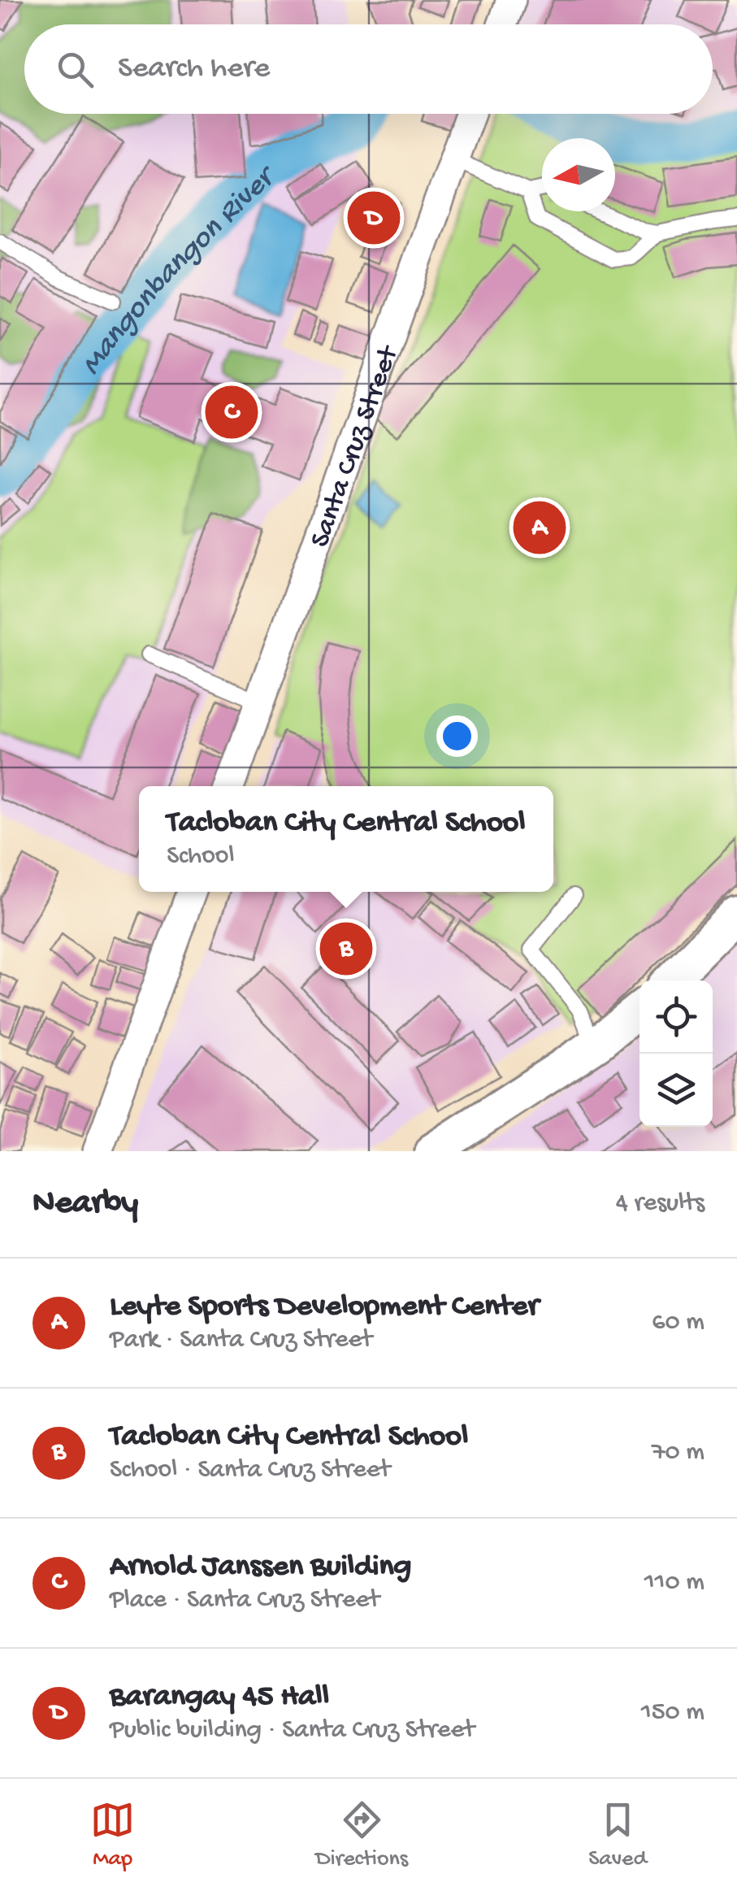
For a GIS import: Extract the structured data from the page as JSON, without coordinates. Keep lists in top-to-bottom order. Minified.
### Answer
{"streets":{"street":["Santa Cruz Street"]},"water":["Mangonbangon River"],"north":"left","page":{"search":"Search here","pins":["D","C","A","B"],"popup":["Tacloban City Central School","School"],"heading":["Nearby","4 results"],"list":[{"mark":"A","name":"Leyte Sports Development Center","note":"Park · Santa Cruz Street","value":"60 m"},{"mark":"B","name":"Tacloban City Central School","note":"School · Santa Cruz Street","value":"70 m"},{"mark":"C","name":"Arnold Janssen Building","note":"Place · Santa Cruz Street","value":"110 m"},{"mark":"D","name":"Barangay 45 Hall","note":"Public building · Santa Cruz Street","value":"150 m"}],"nav":["Map","Directions","Saved"]}}
